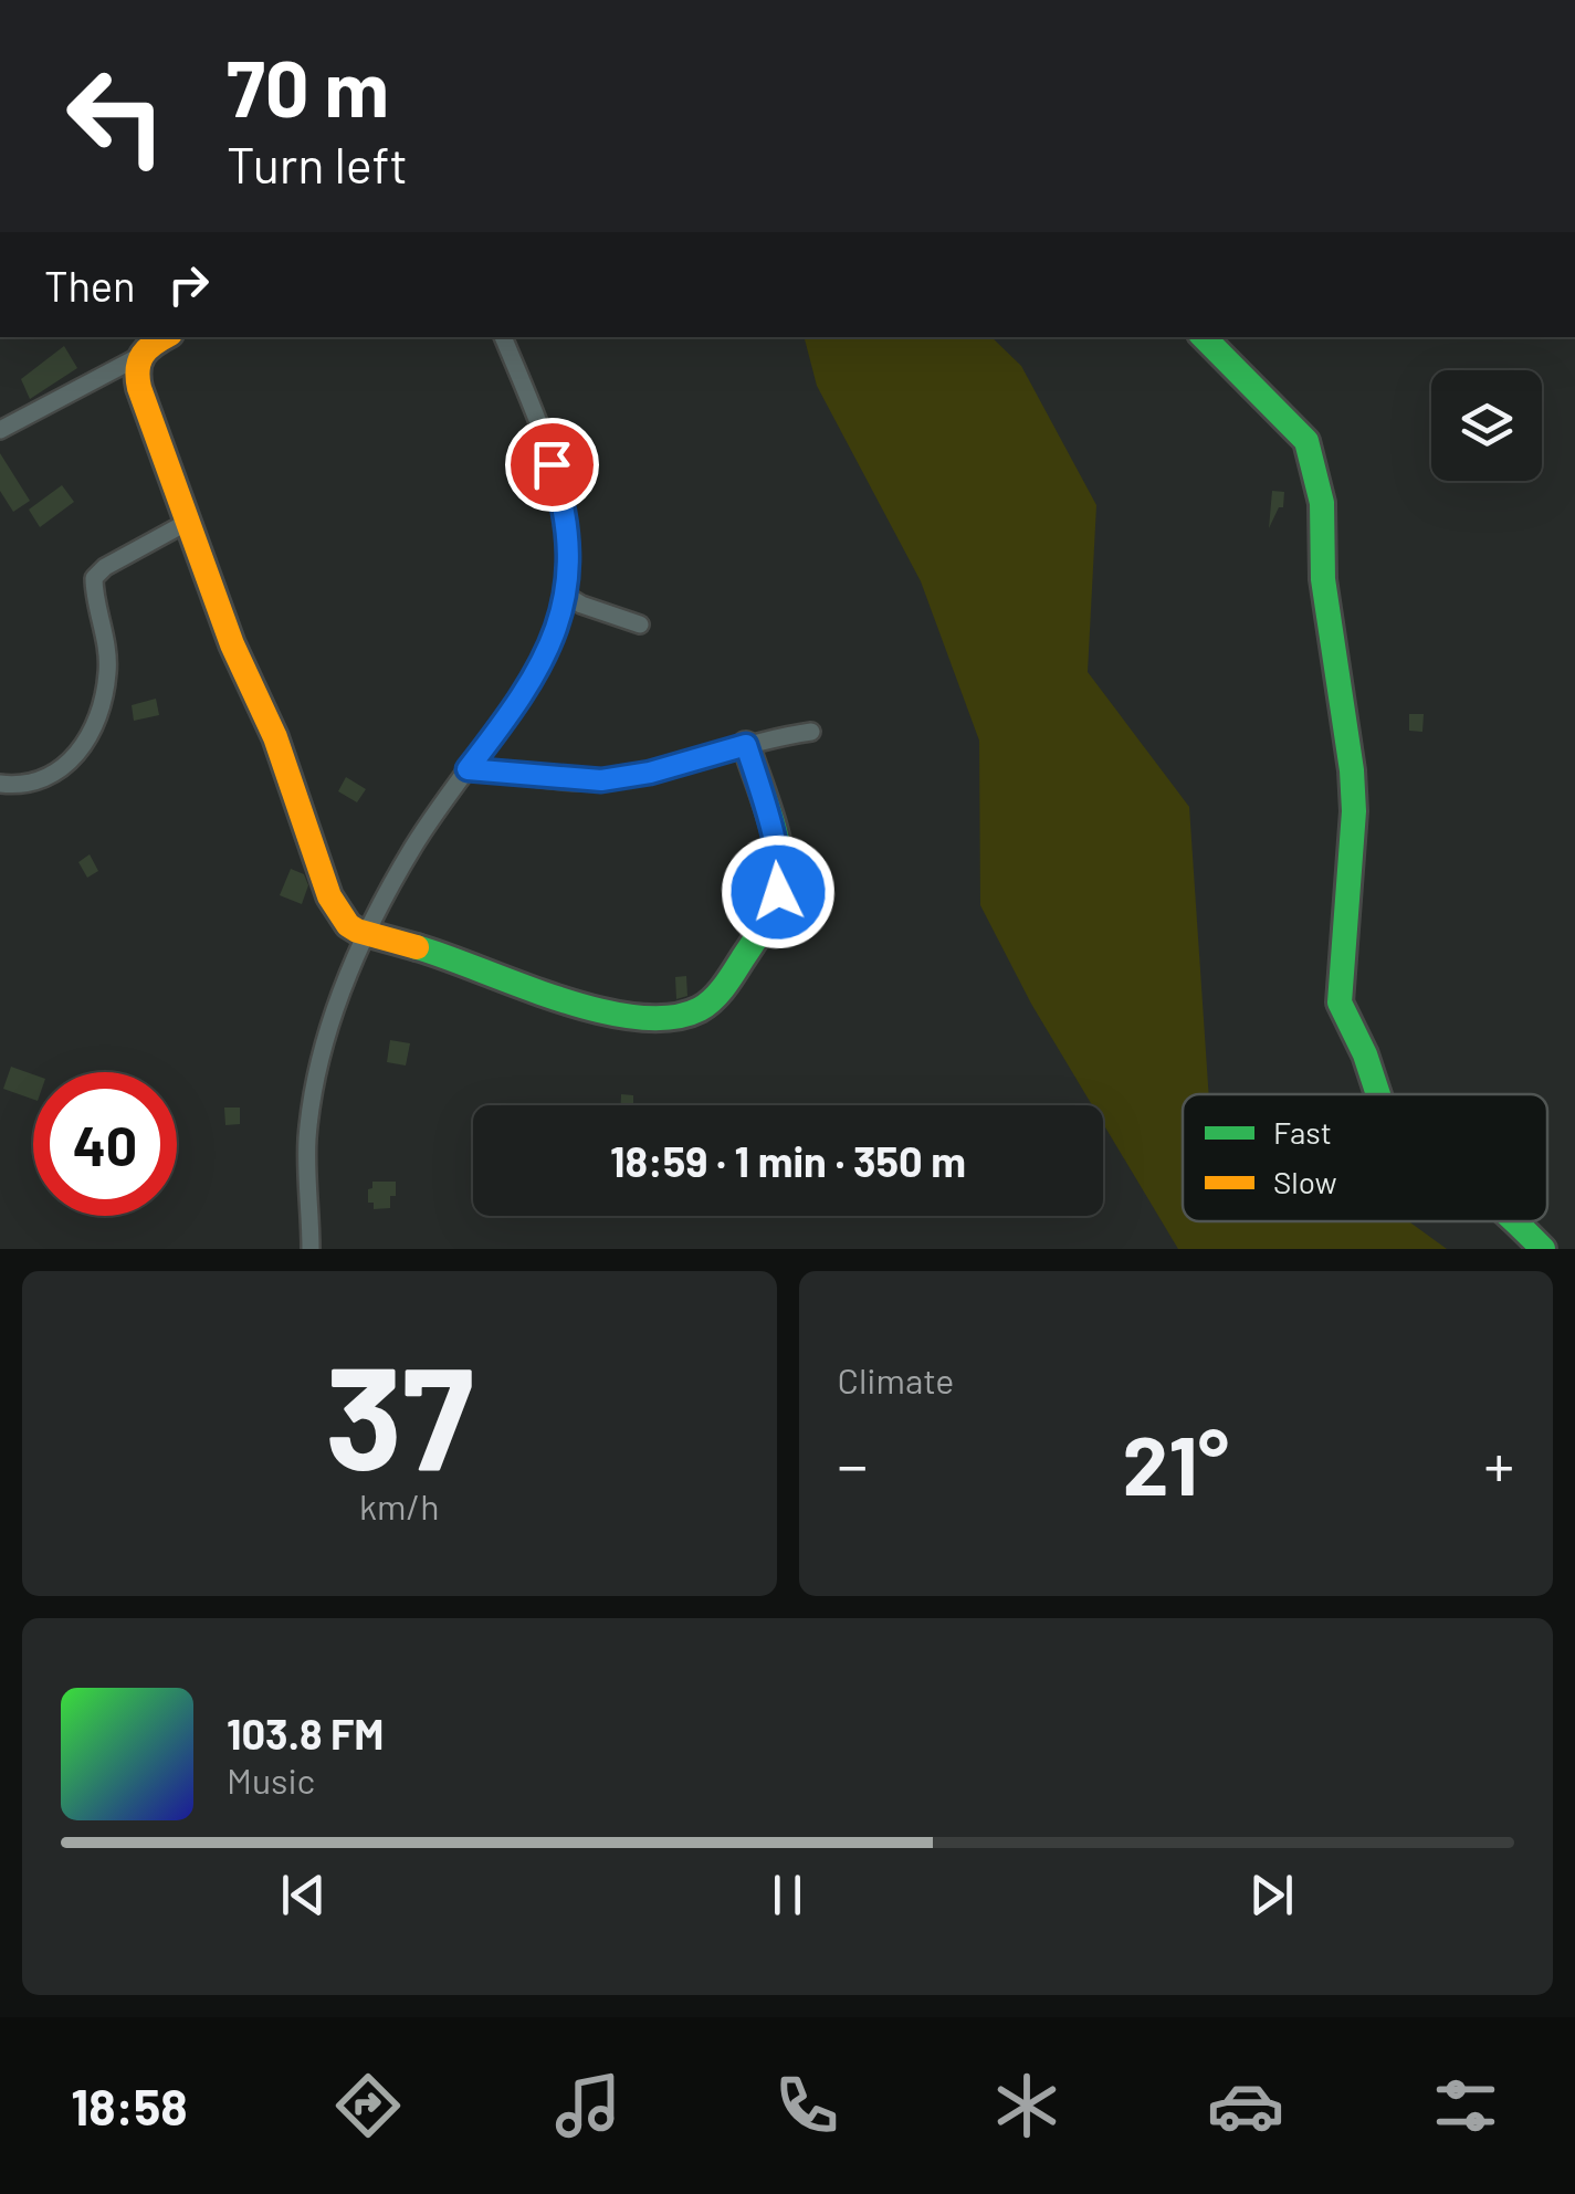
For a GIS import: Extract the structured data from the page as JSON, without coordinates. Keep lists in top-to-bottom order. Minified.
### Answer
{"legend":["Fast","Slow"],"page":{"turn":["70 m","Turn left"],"then":"Then","limit":"40","trip":"18:59 · 1 min · 350 m","tile":[["37","km/h"],"Climate"],"heat":["−","21°","+"],"song":["103.8 FM","Music"],"tabs":"18:58"}}
